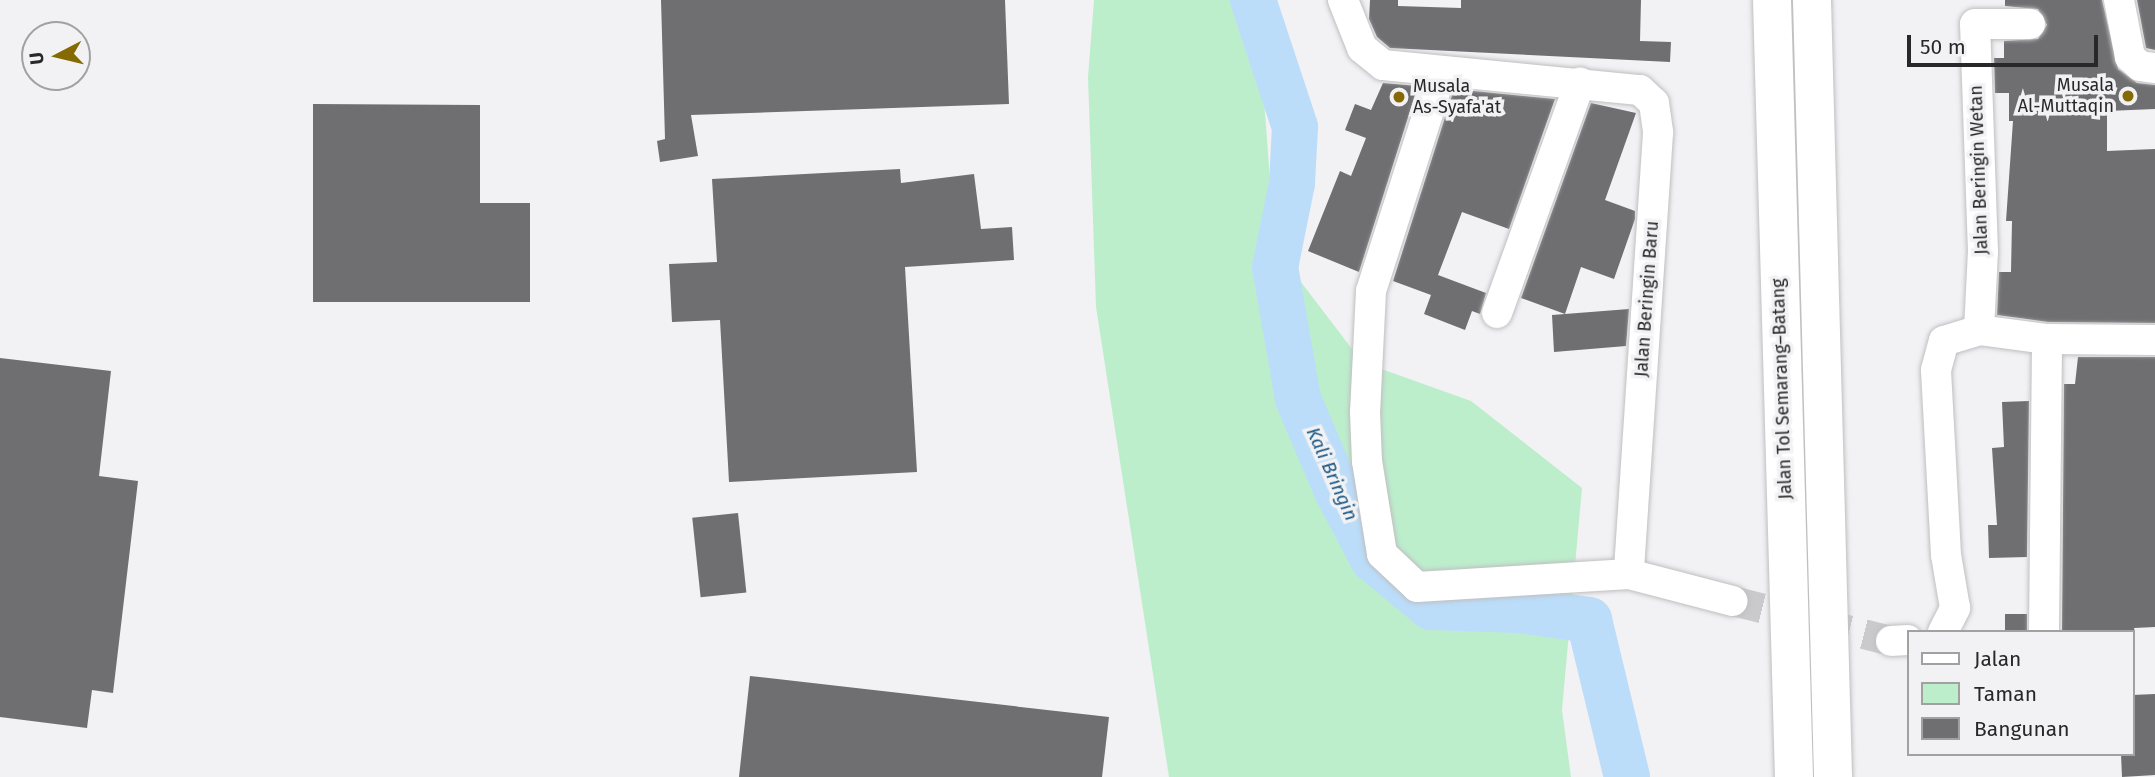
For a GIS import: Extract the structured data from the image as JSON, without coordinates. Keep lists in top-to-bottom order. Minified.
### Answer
{"streets":{"highway":["Jalan Tol Semarang–Batang"],"street":["Jalan Beringin Wetan","Jalan Beringin Baru"]},"water":["Kali Bringin"],"places":["Musala Al-Muttaqin","Musala As-Syafa'at"],"legend":["Jalan","Taman","Bangunan"],"scale_bar":"50 m","north":"left"}
